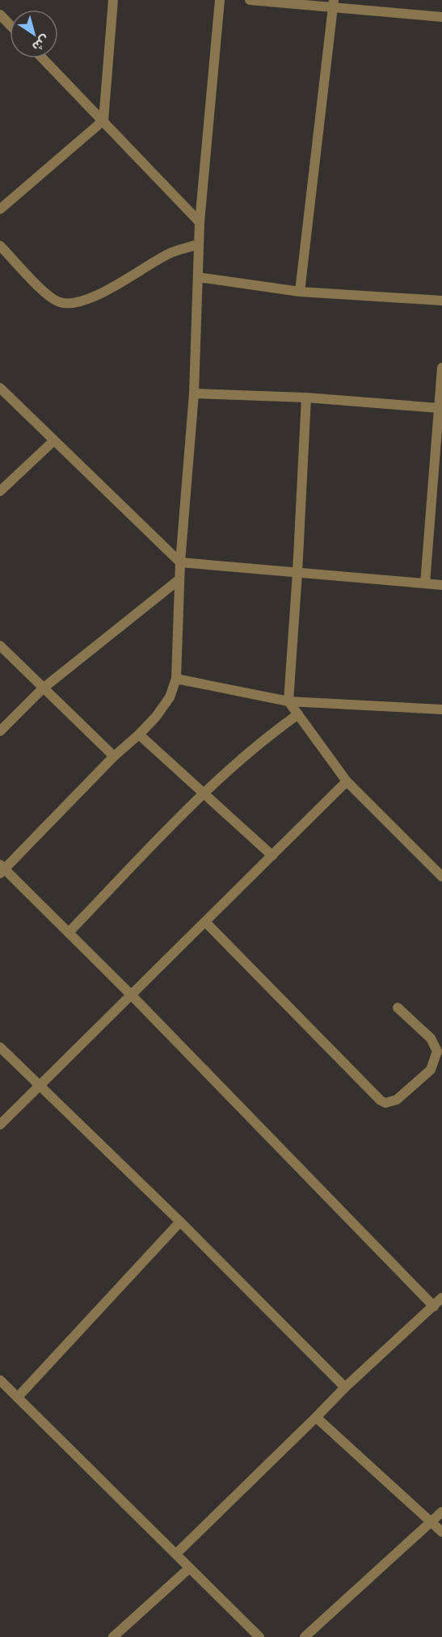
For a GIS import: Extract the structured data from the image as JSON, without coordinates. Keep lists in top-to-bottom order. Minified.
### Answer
{"north":"bottom right"}
